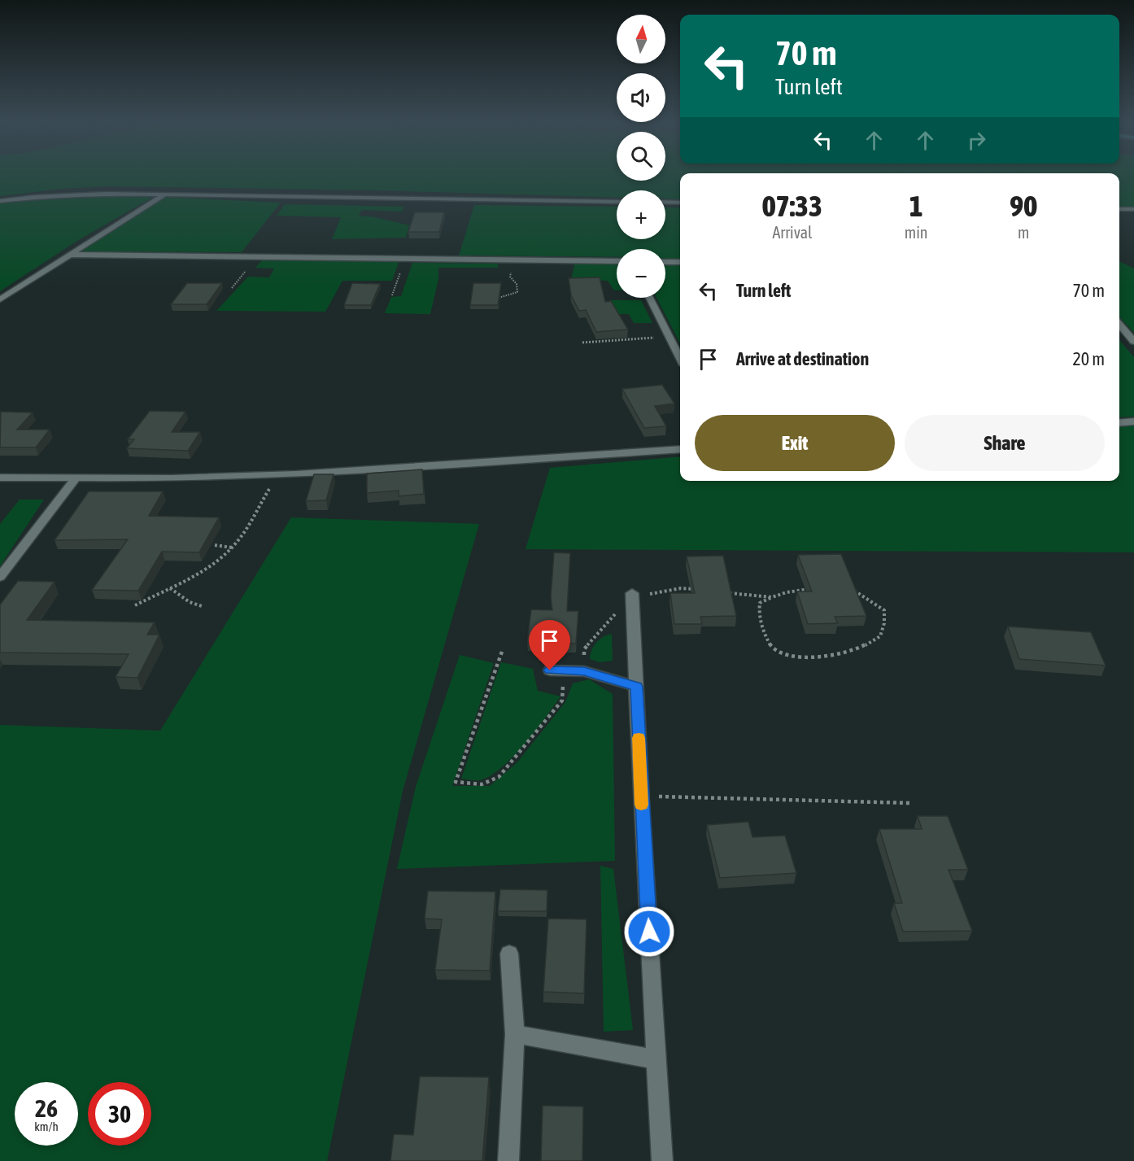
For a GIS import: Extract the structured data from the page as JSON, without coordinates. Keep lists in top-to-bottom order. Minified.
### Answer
{"north":"top","page":{"map_buttons":["+","−"],"turn":["70 m","Turn left"],"eta":["07:33","Arrival","1","min","90","m"],"list":[{"name":"Turn left","value":"70 m"},{"name":"Arrive at destination","value":"20 m"}],"buttons":["Exit","Share"],"speed":"26 km/h","limit":"30"}}
